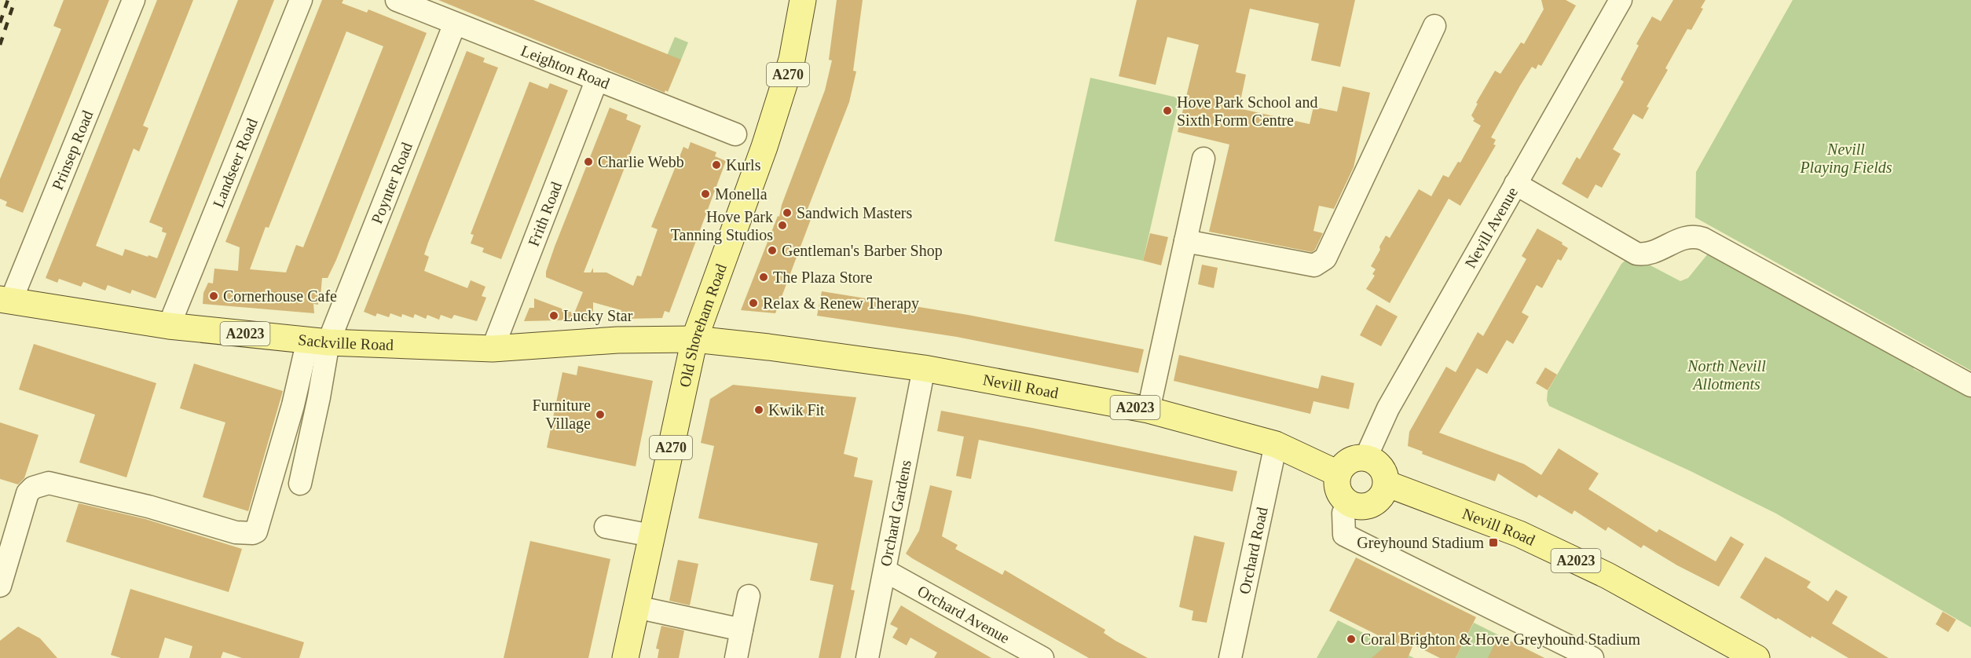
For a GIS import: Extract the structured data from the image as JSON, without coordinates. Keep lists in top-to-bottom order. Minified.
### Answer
{"streets":{"main road":["A270","Old Shoreham Road","A2023","Sackville Road","Nevill Road"],"street":["Leighton Road","Prinsep Road","Landseer Road","Poynter Road","Frith Road","Nevill Avenue","Orchard Gardens","Orchard Road","Orchard Avenue"]},"crossings":[["Leighton Road","Poynter Road"],["Leighton Road","Frith Road"],["Prinsep Road","Sackville Road"],["Landseer Road","Sackville Road"],["Poynter Road","Sackville Road"],["Frith Road","Sackville Road"],["Nevill Avenue","Nevill Road"],["Old Shoreham Road","Sackville Road"],["Old Shoreham Road","Nevill Road"],["Sackville Road","Nevill Road"],["Nevill Road","Orchard Gardens"],["Nevill Road","Orchard Road"],["Orchard Gardens","Orchard Avenue"]],"parks":["Nevill Playing Fields","North Nevill Allotments"],"places":{"other":["Hove Park School and Sixth Form Centre","Charlie Webb","Kurls","Monella","Sandwich Masters","Hove Park Tanning Studios","Gentleman's Barber Shop","The Plaza Store","Cornerhouse Cafe","Relax & Renew Therapy","Lucky Star","Kwik Fit","Furniture Village","Coral Brighton & Hove Greyhound Stadium"],"transit":["Greyhound Stadium"]}}
